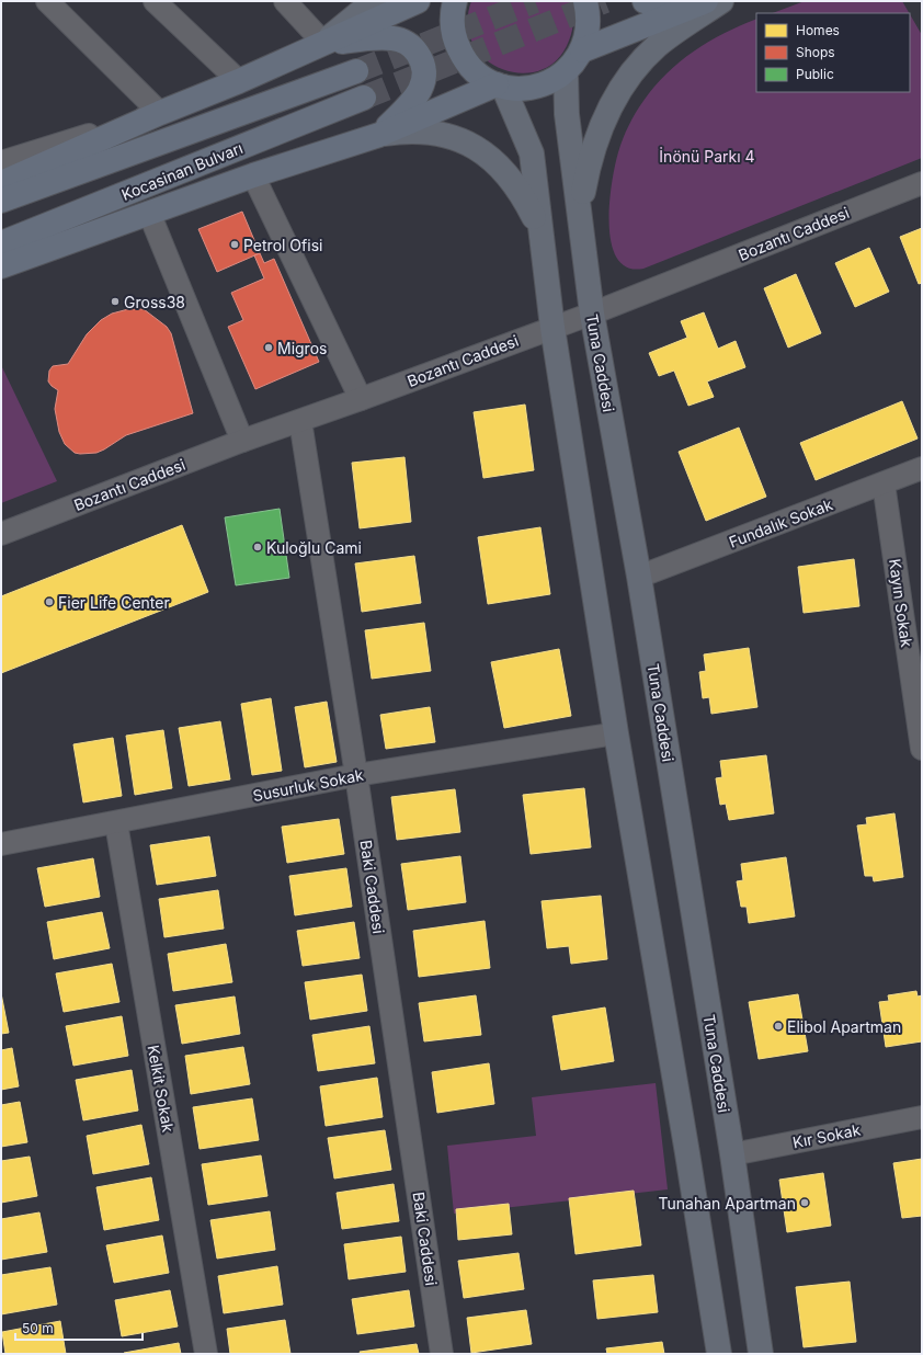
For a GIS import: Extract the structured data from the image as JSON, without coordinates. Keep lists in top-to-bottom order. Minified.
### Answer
{"streets":{"highway":["Kocasinan Bulvarı"],"main road":["Tuna Caddesi"],"street":["Bozantı Caddesi","Fundalık Sokak","Kayın Sokak","Susurluk Sokak","Baki Caddesi","Kelkit Sokak","Kır Sokak"]},"crossings":[["Bozantı Caddesi","Tuna Caddesi"],["Bozantı Caddesi","Baki Caddesi"],["Tuna Caddesi","Fundalık Sokak"],["Tuna Caddesi","Kır Sokak"],["Fundalık Sokak","Kayın Sokak"],["Susurluk Sokak","Baki Caddesi"],["Susurluk Sokak","Kelkit Sokak"]],"parks":["İnönü Parkı 4"],"places":["Petrol Ofisi","Gross38","Migros","Kuloğlu Cami","Fier Life Center","Elibol Apartman","Tunahan Apartman"],"legend":["Homes","Shops","Public"],"scale_bar":"50 m"}
